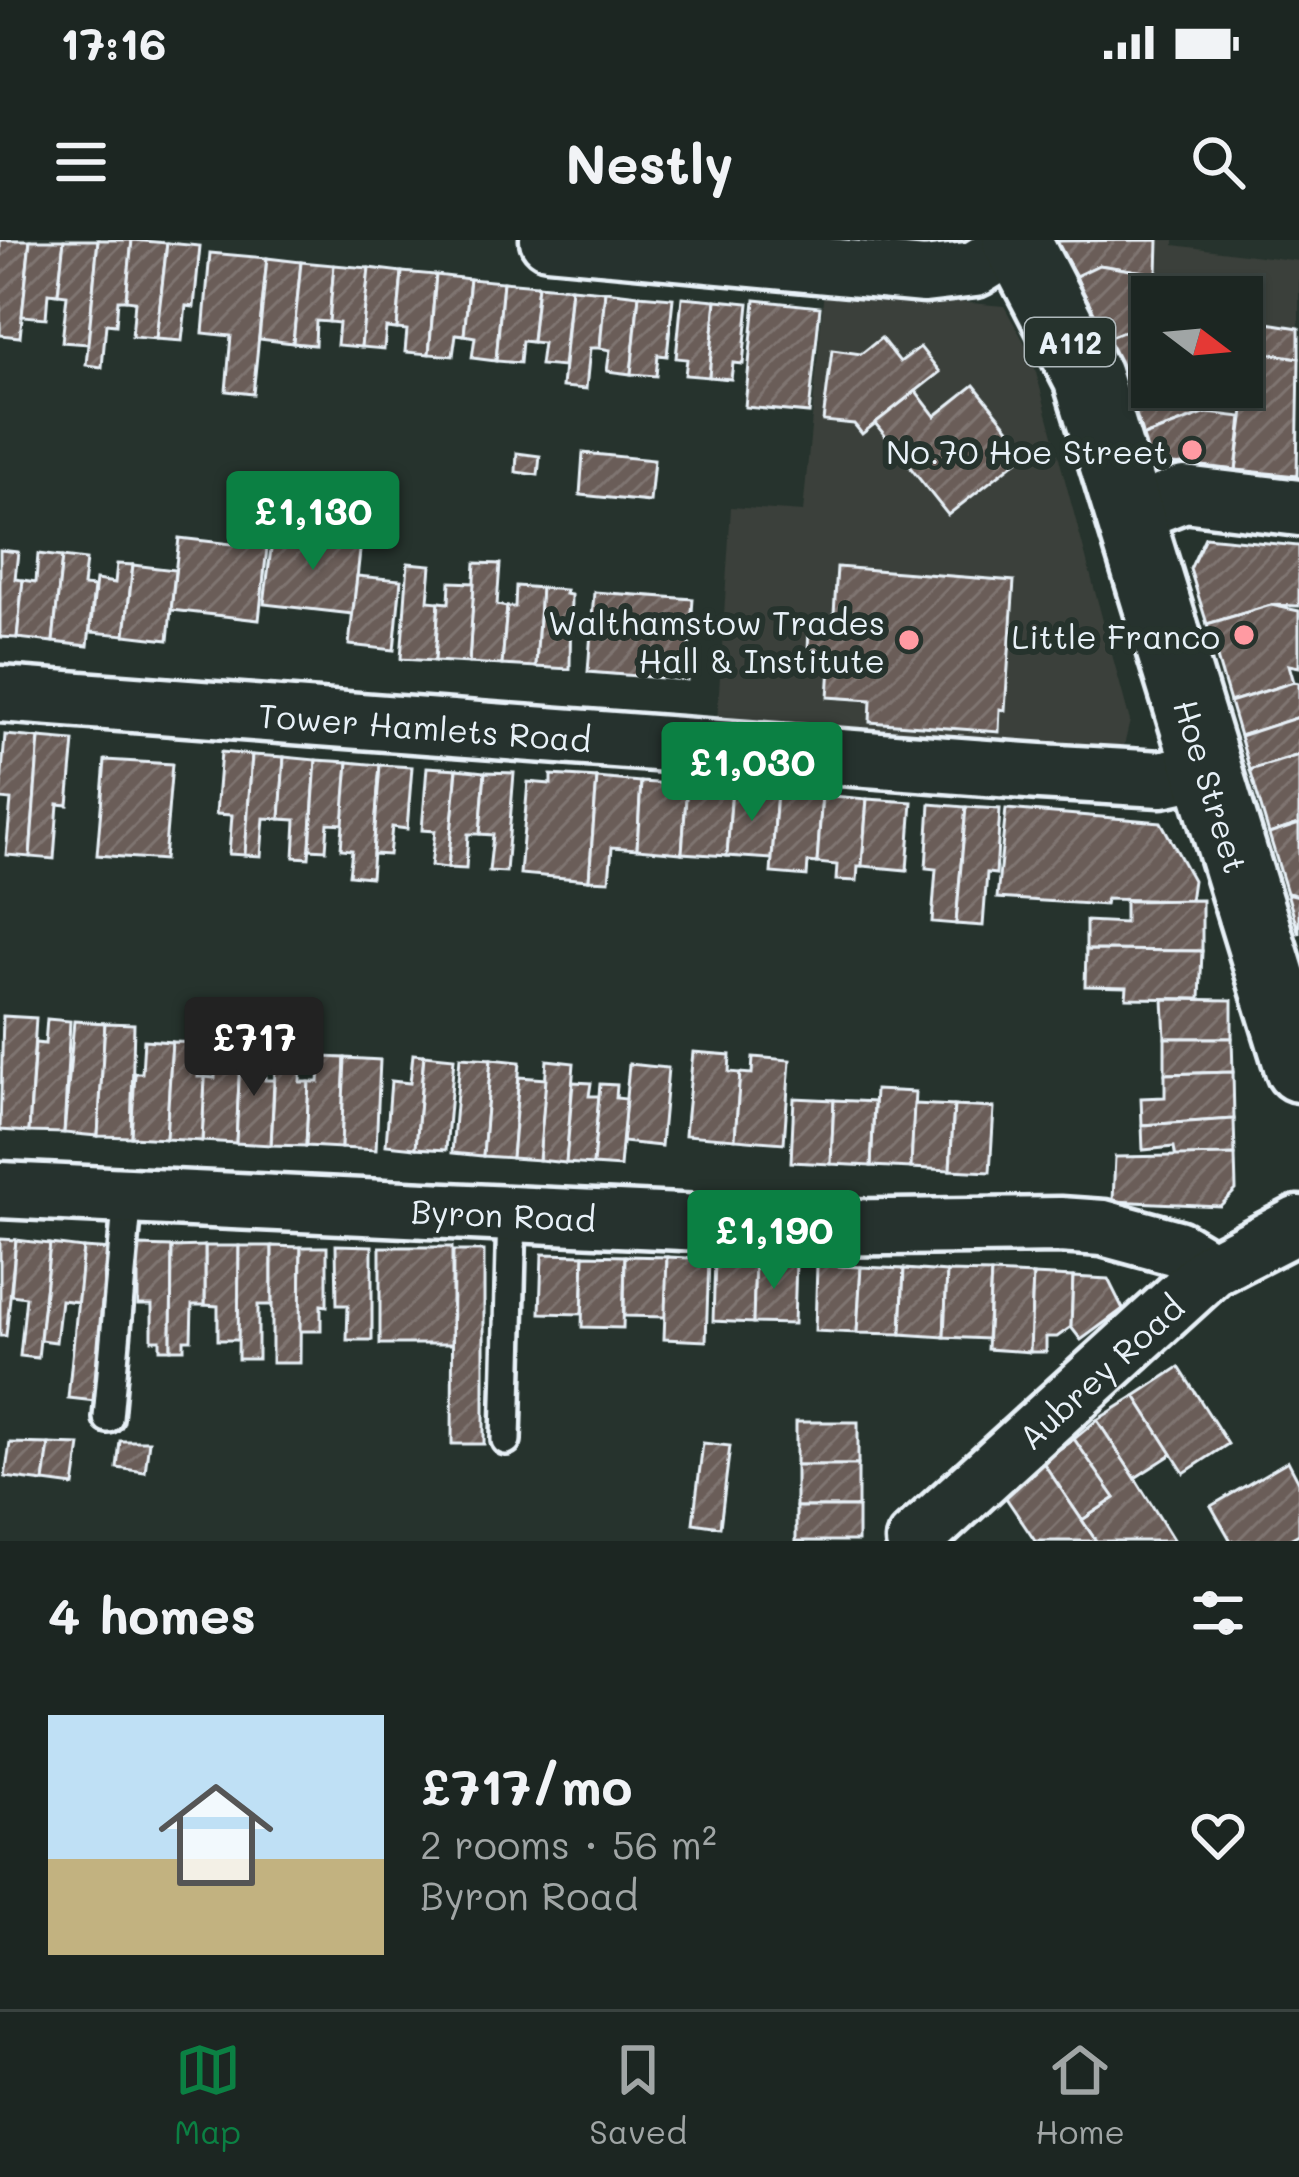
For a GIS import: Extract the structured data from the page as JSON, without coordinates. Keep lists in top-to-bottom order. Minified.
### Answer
{"streets":{"main road":["A112","Hoe Street"],"street":["Tower Hamlets Road","Byron Road","Aubrey Road"]},"crossings":[["Tower Hamlets Road","Hoe Street"],["Byron Road","Aubrey Road"]],"places":["No.70 Hoe Street","Little Franco","Walthamstow Trades Hall & Institute"],"north":"right","page":{"status":"17:16","header":"Nestly","price":["£1,130","£1,030","£717","£1,190"],"heading":"4 homes","list":[{"name":"£717/mo","note":"2 rooms · 56 m² · Byron Road"}],"tabs":["Map","Saved","Home"]}}
